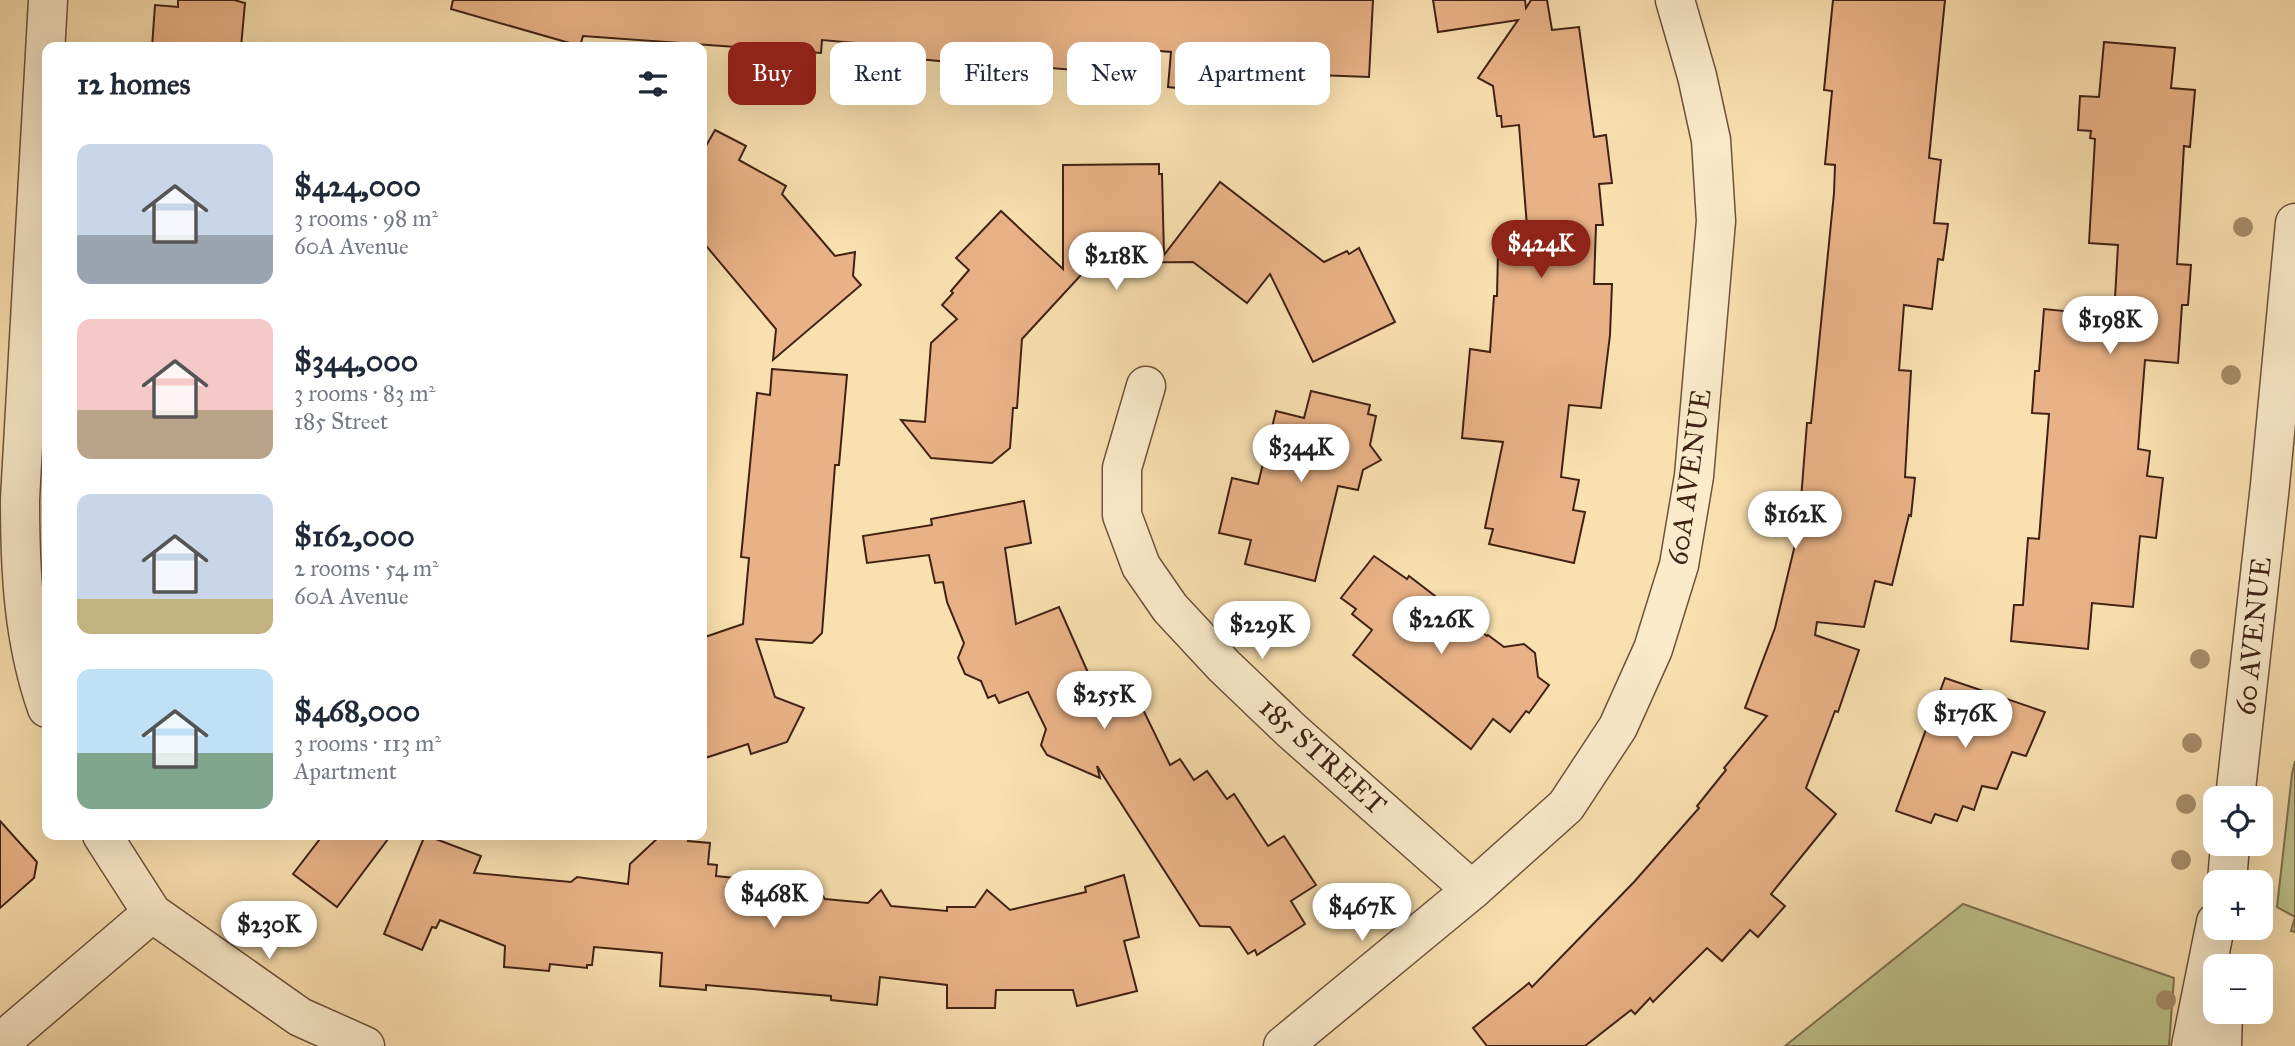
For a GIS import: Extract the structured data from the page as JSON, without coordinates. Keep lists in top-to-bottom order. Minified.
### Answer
{"streets":{"street":["60A AVENUE","60 AVENUE","185 STREET"]},"crossings":[["60A AVENUE","185 STREET"]],"page":{"chip":["Buy","Rent","Filters","New","Apartment"],"heading":"12 homes","list":[{"name":"$424,000","note":"3 rooms · 98 m² · 60A Avenue"},{"name":"$344,000","note":"3 rooms · 83 m² · 185 Street"},{"name":"$162,000","note":"2 rooms · 54 m² · 60A Avenue"},{"name":"$468,000","note":"3 rooms · 113 m² · Apartment"}],"price":["$424K","$218K","$198K","$344K","$162K","$226K","$229K","$255K","$176K","$468K","$467K","$230K"],"map_buttons":["+","−"]}}
